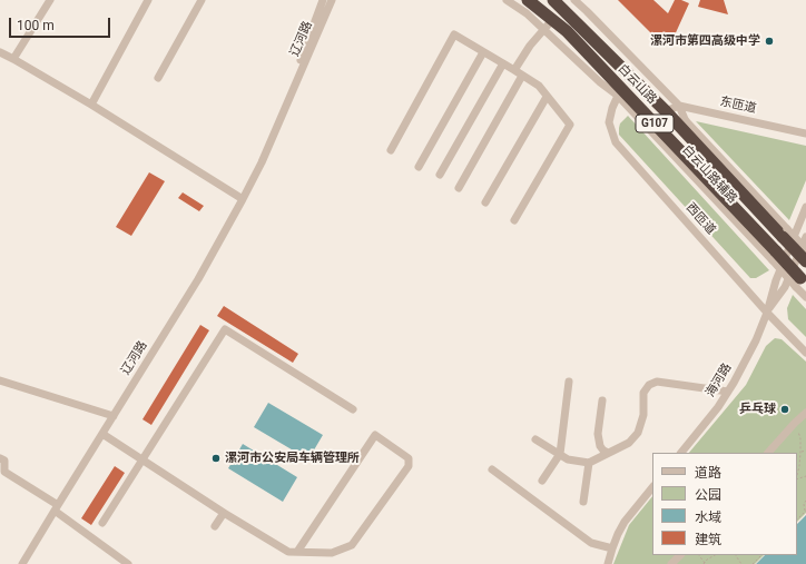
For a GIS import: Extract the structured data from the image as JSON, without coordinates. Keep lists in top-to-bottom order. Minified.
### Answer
{"streets":{"highway":["白云山路","G107"],"street":["辽河路","东匝道","白云山路辅路","西匝道","海河路"]},"crossings":[["白云山路","G107"],["白云山路","白云山路辅路"],["白云山路","西匝道"],["东匝道","白云山路辅路"],["G107","白云山路辅路"],["西匝道","海河路"]],"places":["漯河市第四高级中学","乒乓球","漯河市公安局车辆管理所"],"legend":["道路","公园","水域","建筑"],"scale_bar":"100 m"}
